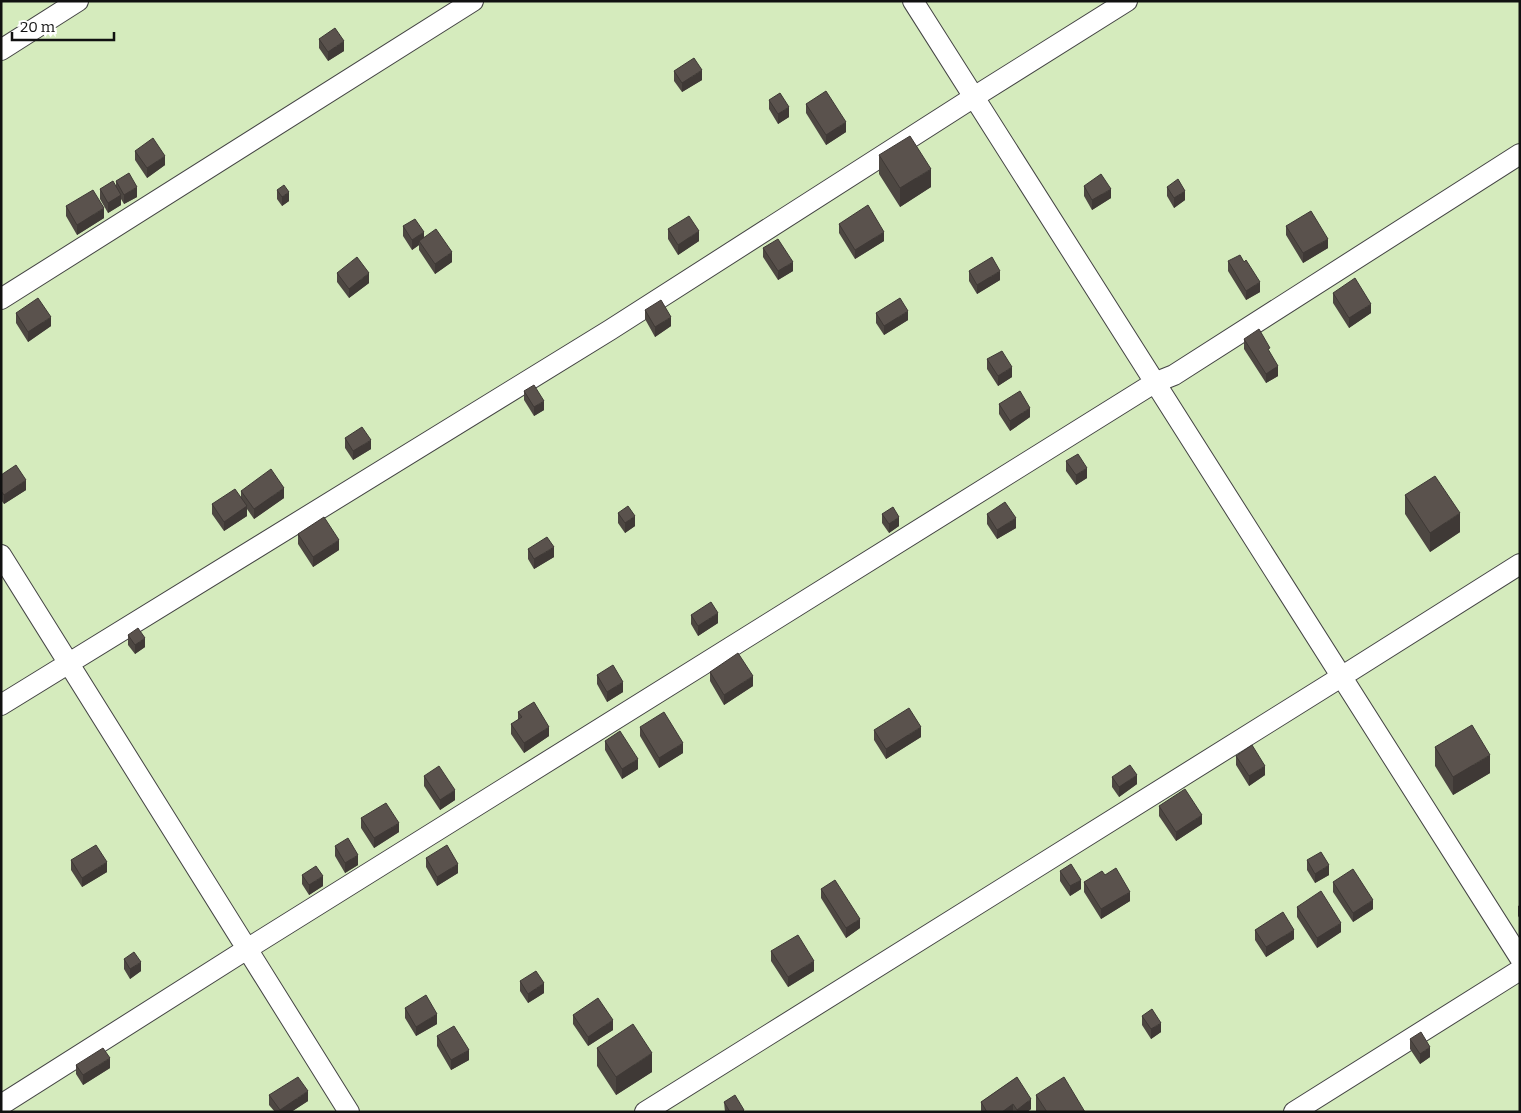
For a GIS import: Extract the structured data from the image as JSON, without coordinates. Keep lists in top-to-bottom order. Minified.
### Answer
{"scale_bar":"20 m"}
